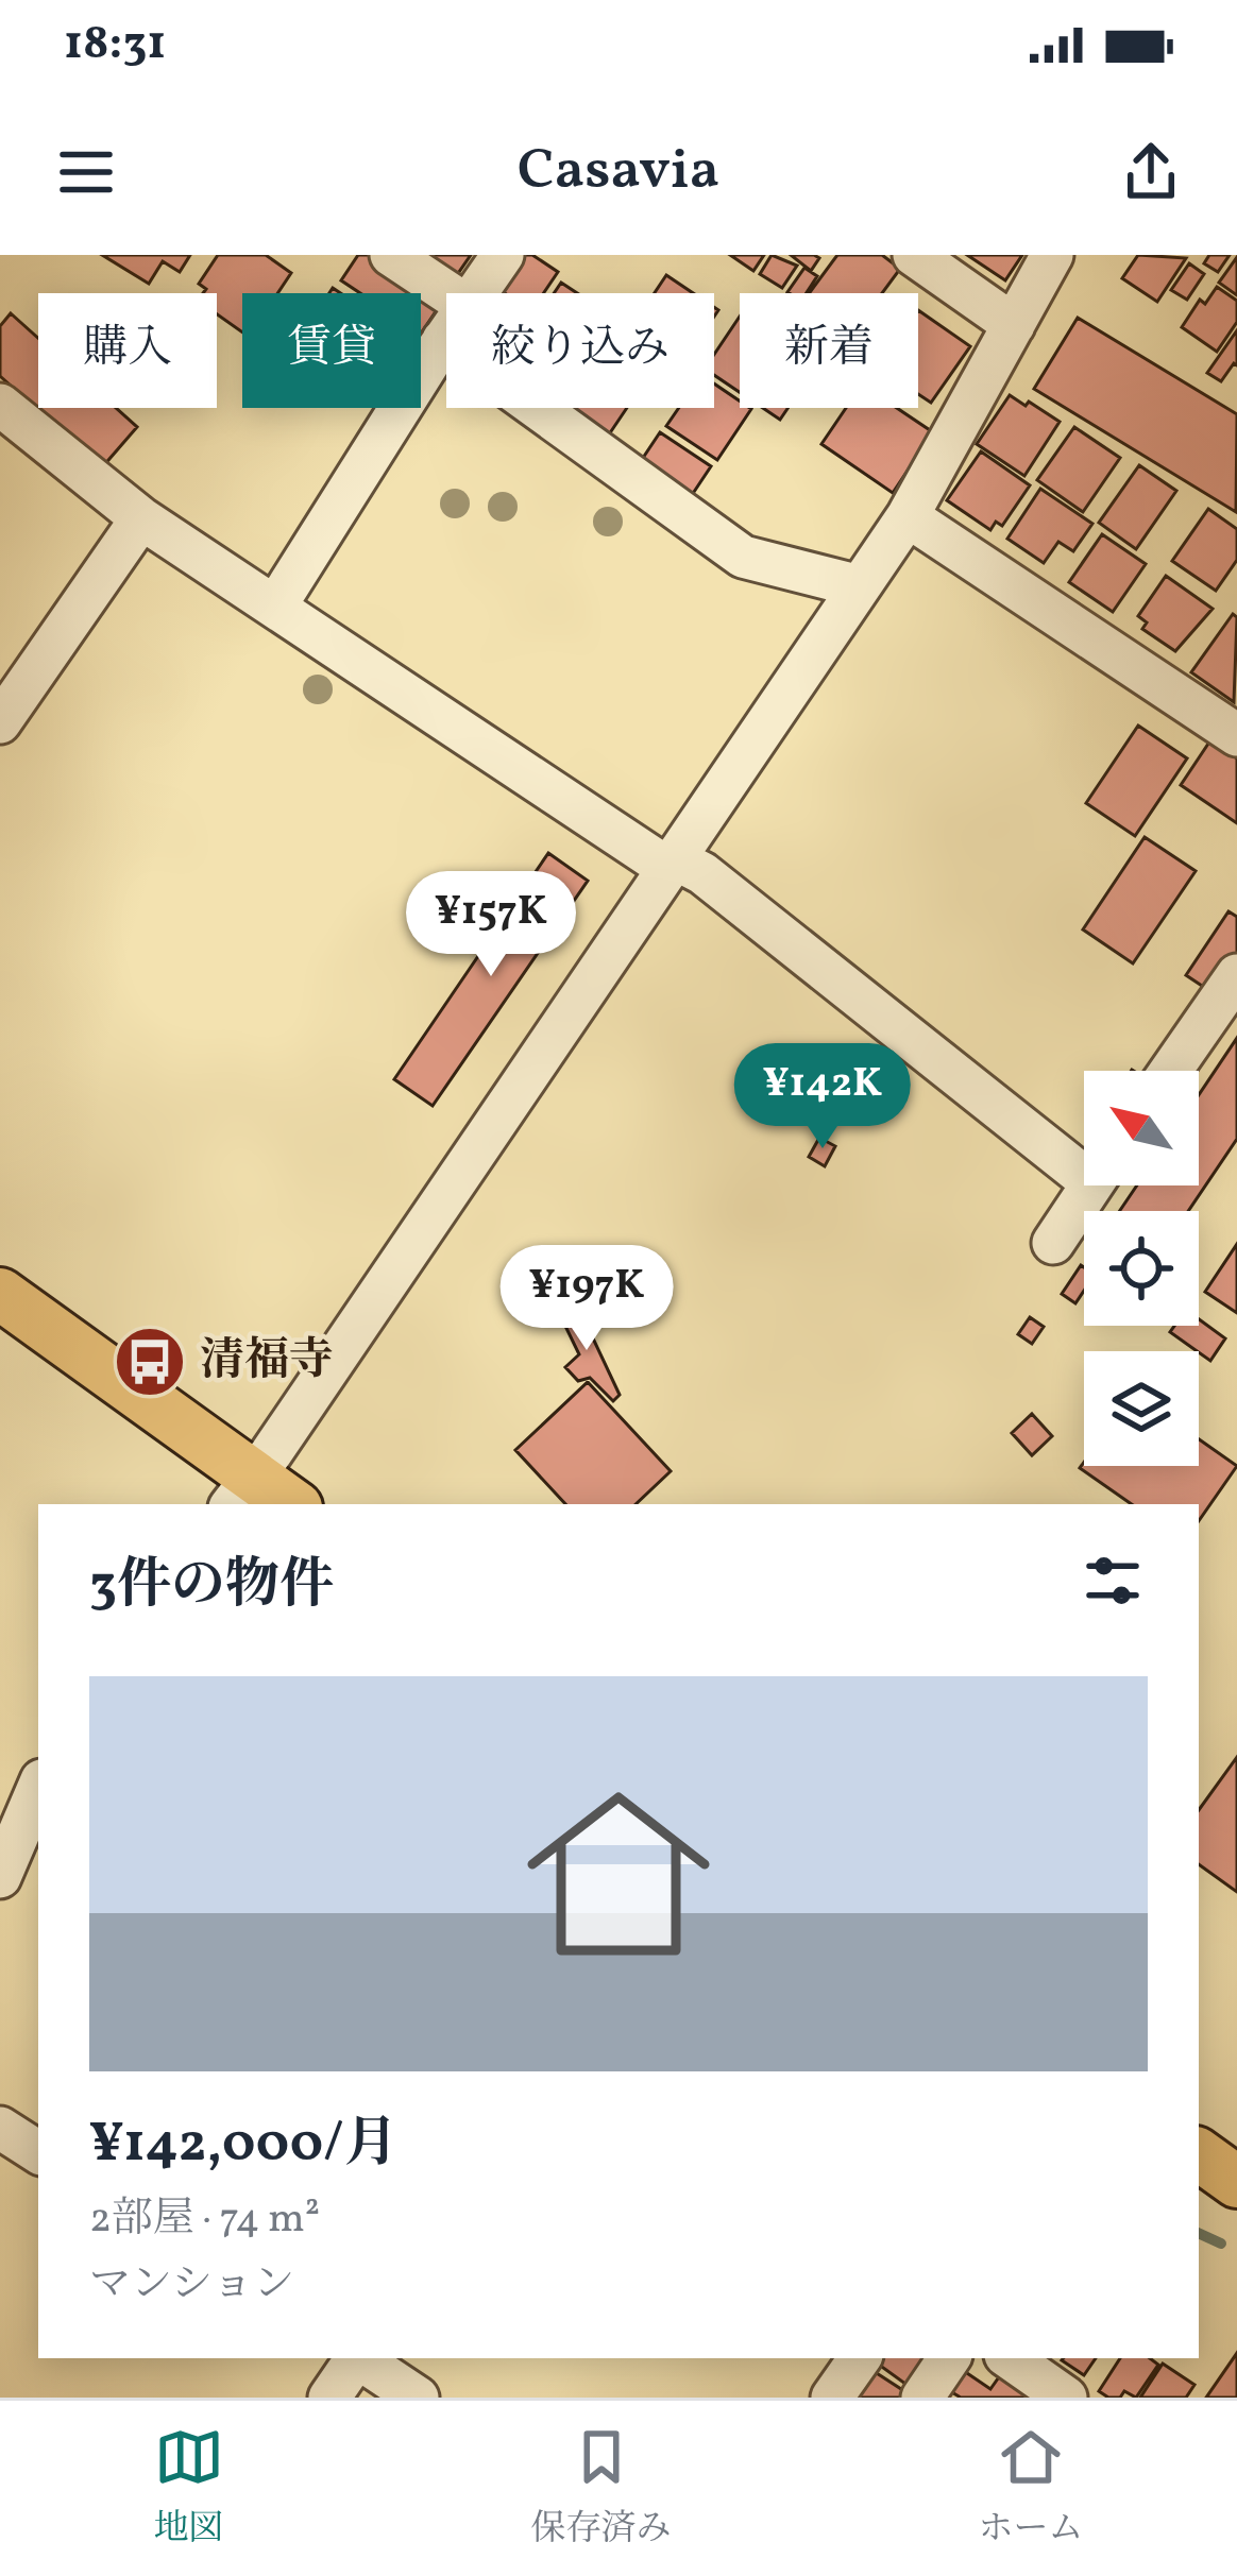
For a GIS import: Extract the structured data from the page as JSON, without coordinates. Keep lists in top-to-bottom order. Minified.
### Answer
{"places":{"bus stop":["清福寺"]},"north":"top left","page":{"status":"18:31","header":"Casavia","chip":["購入","賃貸","絞り込み","新着"],"price":["¥157K","¥142K","¥197K"],"heading":"3件の物件","list":[{"name":"¥142,000/月","note":"2部屋 · 74 m² · マンション"}],"tabs":["地図","保存済み","ホーム"]}}
